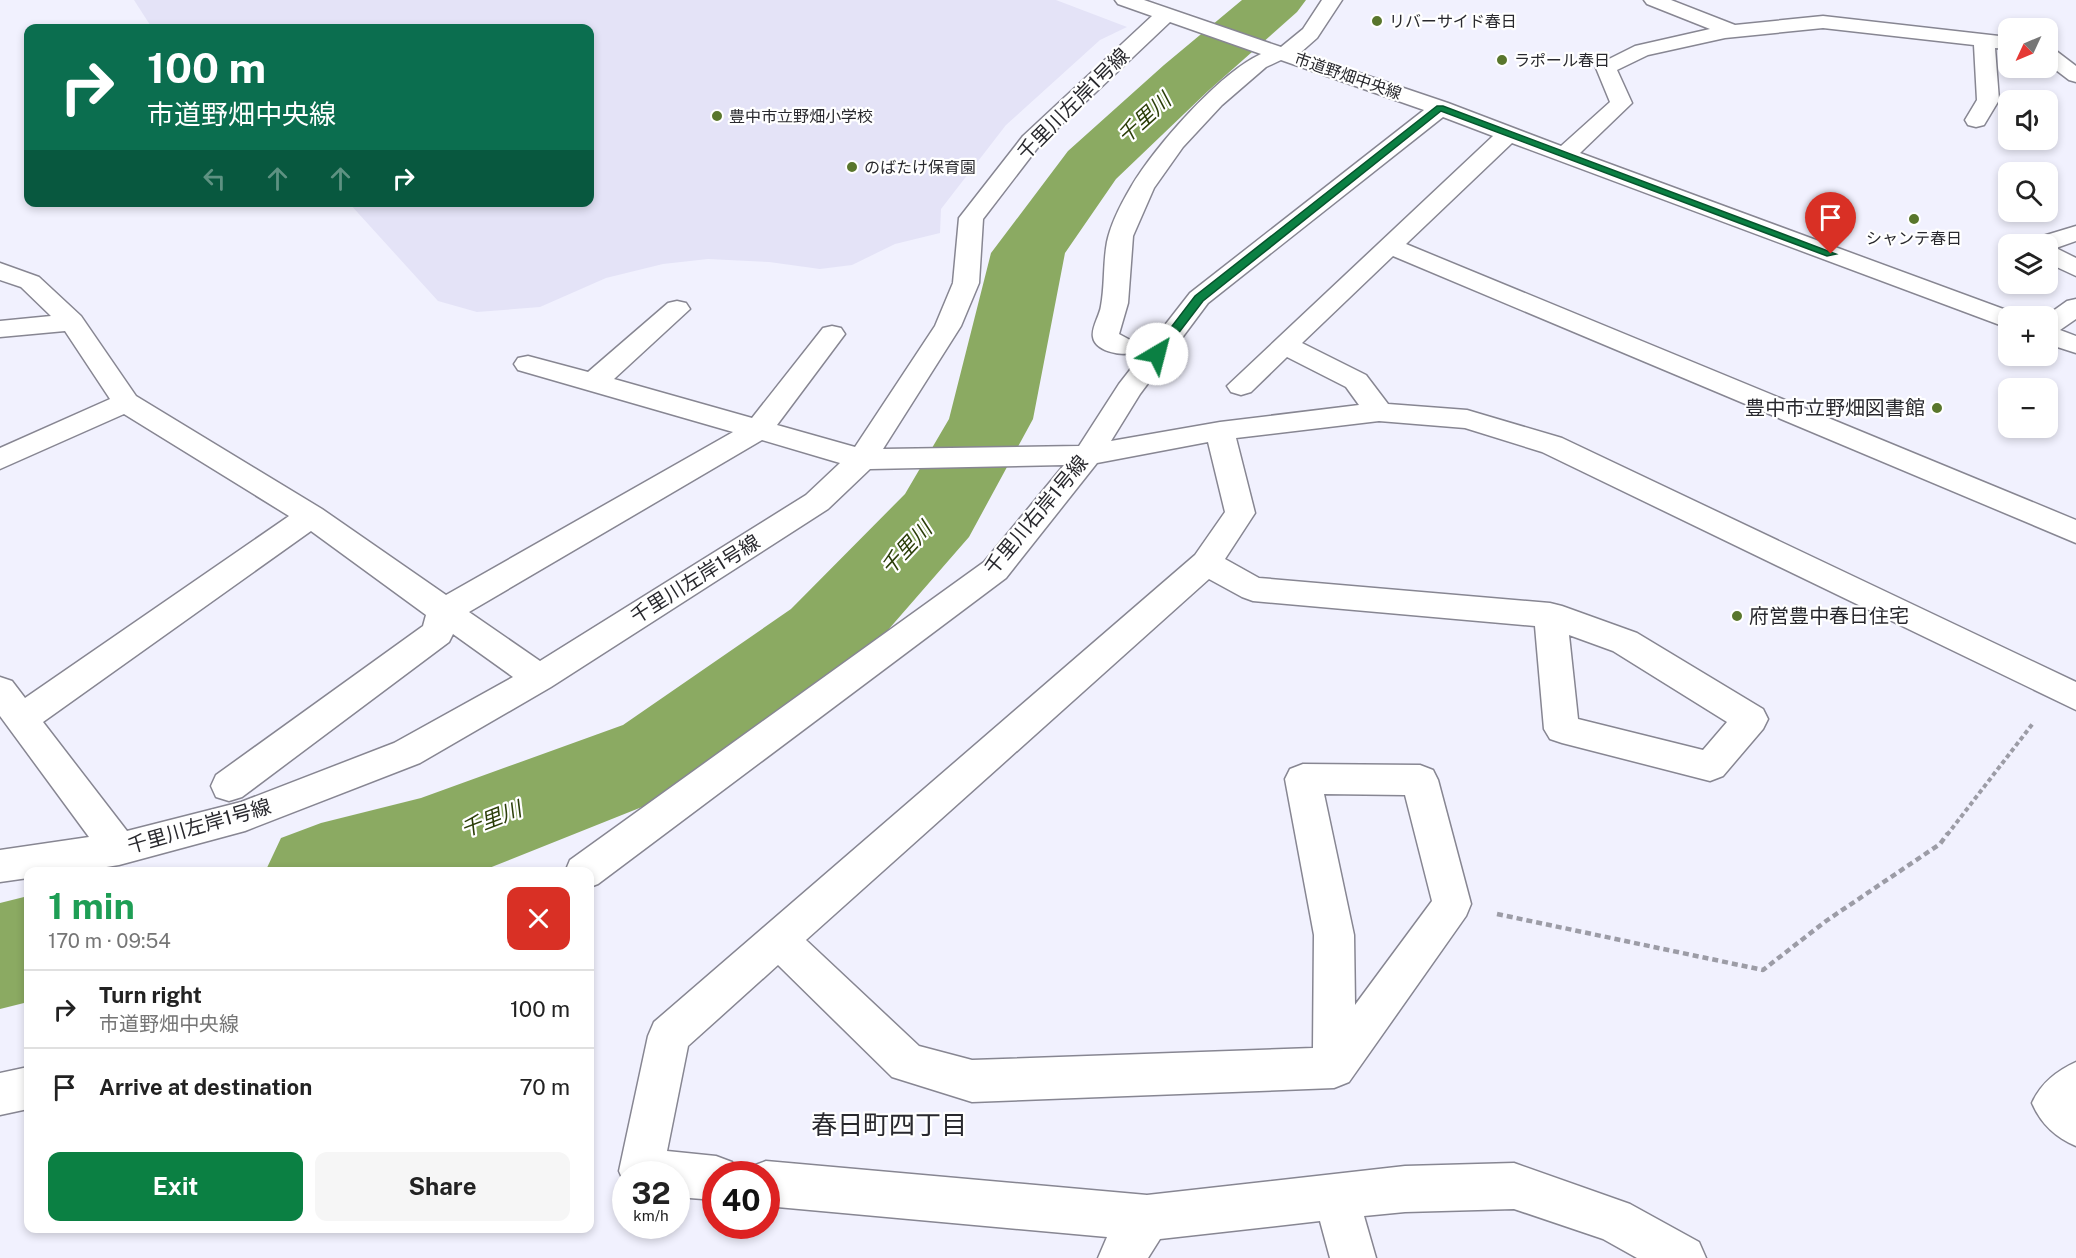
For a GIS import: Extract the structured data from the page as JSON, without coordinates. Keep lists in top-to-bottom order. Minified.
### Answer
{"streets":{"street":["市道野畑中央線","千里川左岸1号線","千里川右岸1号線"]},"crossings":[["市道野畑中央線","千里川左岸1号線"],["市道野畑中央線","千里川右岸1号線"]],"districts":["春日町四丁目"],"water":["千里川"],"places":["リバーサイド春日","ラポール春日","豊中市立野畑小学校","のばたけ保育園","シャンテ春日","豊中市立野畑図書館","府営豊中春日住宅"],"north":"bottom left","page":{"map_buttons":["+","−"],"turn":["100 m","市道野畑中央線"],"heading":["1 min","170 m · 09:54"],"list":[{"name":"Turn right","note":"市道野畑中央線","value":"100 m"},{"name":"Arrive at destination","value":"70 m"}],"buttons":["Exit","Share"],"speed":"32 km/h","limit":"40"}}
